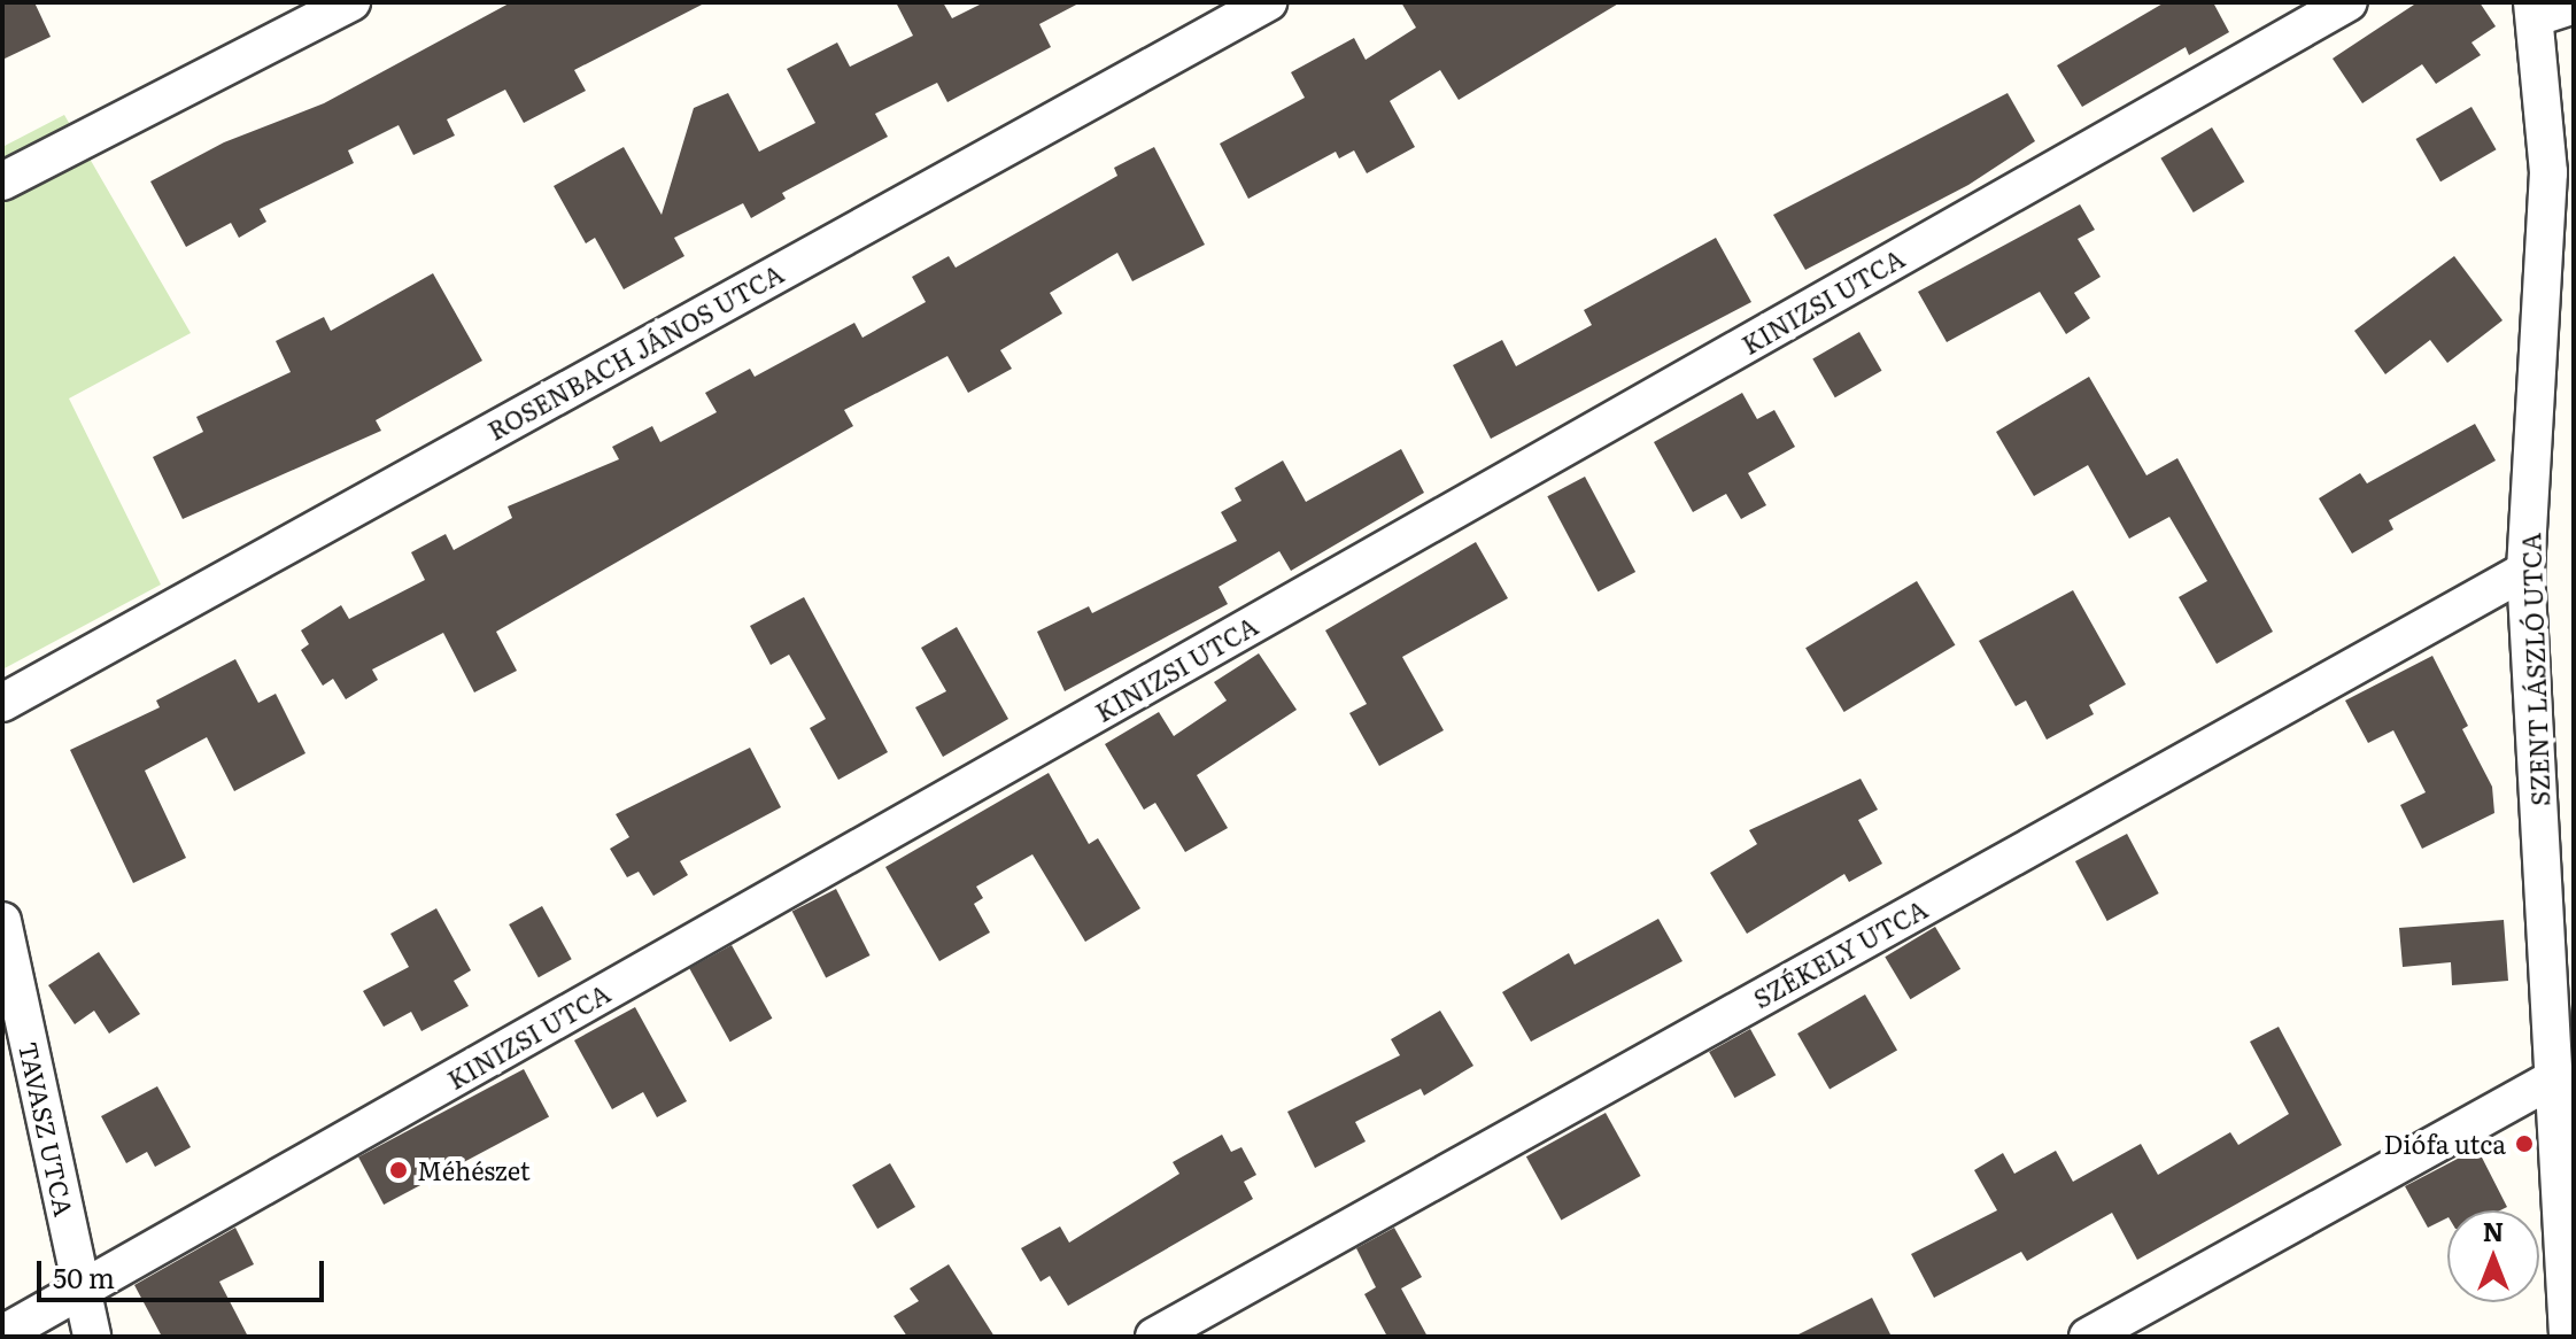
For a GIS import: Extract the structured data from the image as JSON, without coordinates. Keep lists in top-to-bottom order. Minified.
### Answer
{"streets":{"street":["KINIZSI UTCA","ROSENBACH JÁNOS UTCA","SZENT LÁSZLÓ UTCA","SZÉKELY UTCA","TAVASZ UTCA"]},"crossings":[["KINIZSI UTCA","TAVASZ UTCA"],["SZENT LÁSZLÓ UTCA","SZÉKELY UTCA"]],"places":["Diófa utca","Méhészet"],"scale_bar":"50 m","north":"top"}
